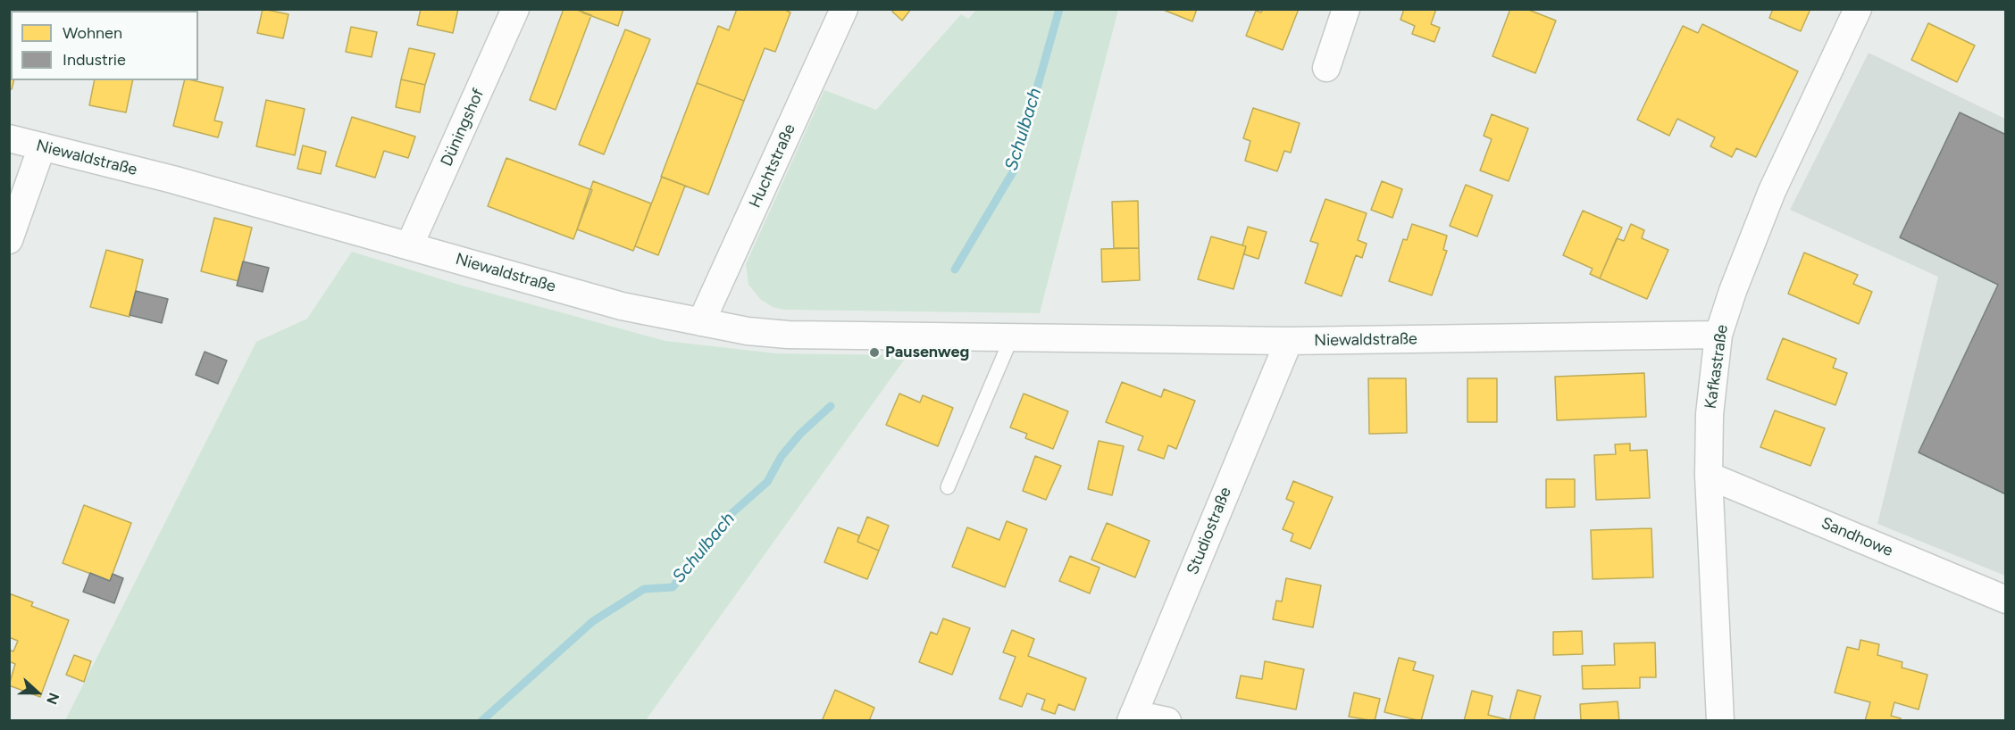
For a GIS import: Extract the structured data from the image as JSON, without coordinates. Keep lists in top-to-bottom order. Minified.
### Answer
{"streets":{"street":["Düningshof","Niewaldstraße","Huchtstraße","Kafkastraße","Studiostraße","Sandhowe"]},"crossings":[["Düningshof","Niewaldstraße"],["Niewaldstraße","Huchtstraße"],["Niewaldstraße","Kafkastraße"],["Niewaldstraße","Studiostraße"],["Kafkastraße","Sandhowe"]],"water":["Schulbach"],"places":["Pausenweg"],"legend":["Wohnen","Industrie"],"north":"right"}
